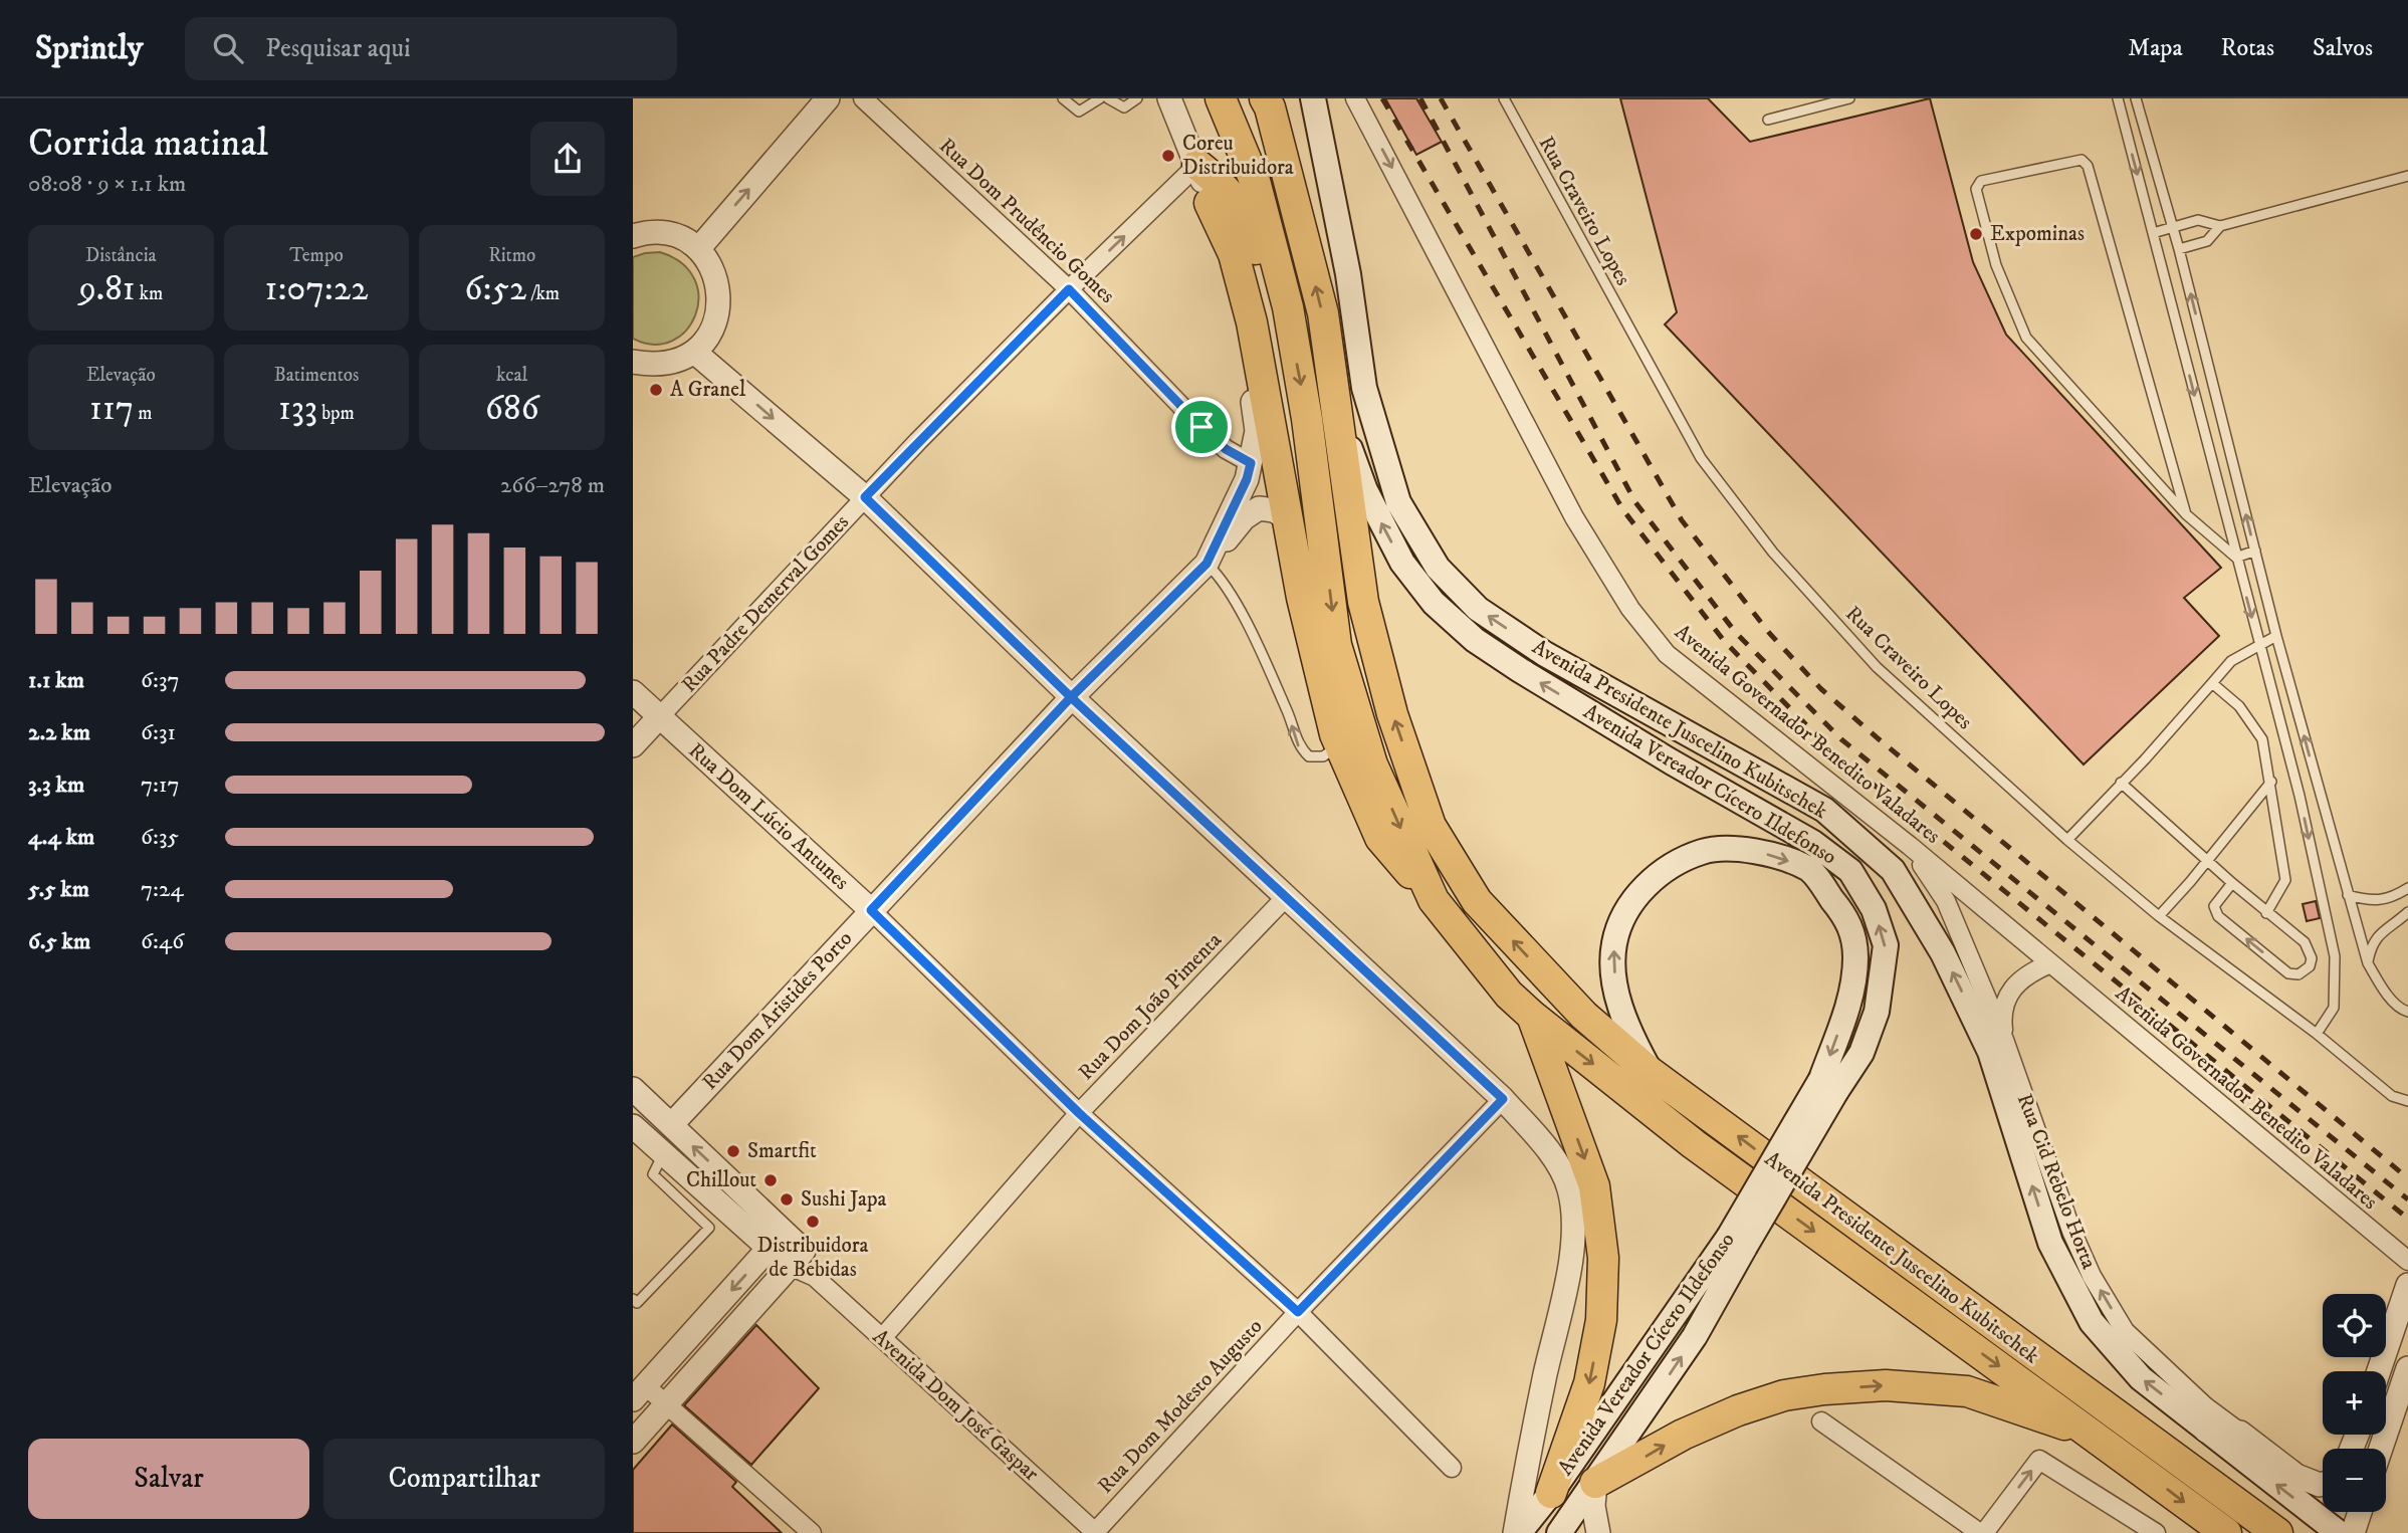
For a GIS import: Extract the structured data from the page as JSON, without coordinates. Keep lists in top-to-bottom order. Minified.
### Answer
{"streets":{"highway":["Avenida Presidente Juscelino Kubitschek"],"main road":["Avenida Vereador Cícero Ildefonso"],"street":["Rua Dom Prudêncio Gomes","Rua Padre Demerval Gomes","Avenida Governador Benedito Valadares","Rua Dom Lúcio Antunes","Rua Dom João Pimenta","Rua Dom Aristides Porto","Rua Cid Rebelo Horta","Avenida Dom José Gaspar","Rua Dom Modesto Augusto"],"lane":["Rua Craveiro Lopes"]},"crossings":[["Rua Dom Prudêncio Gomes","Rua Padre Demerval Gomes"],["Rua Dom Prudêncio Gomes","Rua Dom Aristides Porto"],["Rua Padre Demerval Gomes","Rua Dom Lúcio Antunes"],["Avenida Presidente Juscelino Kubitschek","Avenida Vereador Cícero Ildefonso"],["Avenida Governador Benedito Valadares","Rua Cid Rebelo Horta"],["Rua Dom Lúcio Antunes","Rua Dom João Pimenta"],["Rua Dom Lúcio Antunes","Rua Dom Aristides Porto"],["Rua Dom Lúcio Antunes","Rua Dom Modesto Augusto"],["Rua Dom João Pimenta","Avenida Dom José Gaspar"],["Rua Dom Aristides Porto","Avenida Dom José Gaspar"],["Avenida Dom José Gaspar","Rua Dom Modesto Augusto"]],"one_way":["Avenida Governador Benedito Valadares","Rua Cid Rebelo Horta"],"places":["Coreu Distribuidora","Expominas","A Granel","Smartfit","Chillout","Sushi Japa","Distribuidora de Bebidas"],"page":{"header":"Sprintly","search":"Pesquisar aqui","nav":["Mapa","Rotas","Salvos"],"heading":["Corrida matinal","08:08 · 9 × 1.1 km"],"stats":[["Distância","9.81 km"],["Tempo","1:07:22"],["Ritmo","6:52 /km"],["Elevação","117 m"],["Batimentos","133 bpm"],["kcal","686"]],"chart":["Elevação","266–278 m"],"list":[{"name":"1.1 km","note":"6:37"},{"name":"2.2 km","note":"6:31"},{"name":"3.3 km","note":"7:17"},{"name":"4.4 km","note":"6:35"},{"name":"5.5 km","note":"7:24"},{"name":"6.5 km","note":"6:46"}],"map_buttons":["+","−"],"buttons":["Salvar","Compartilhar"]}}
